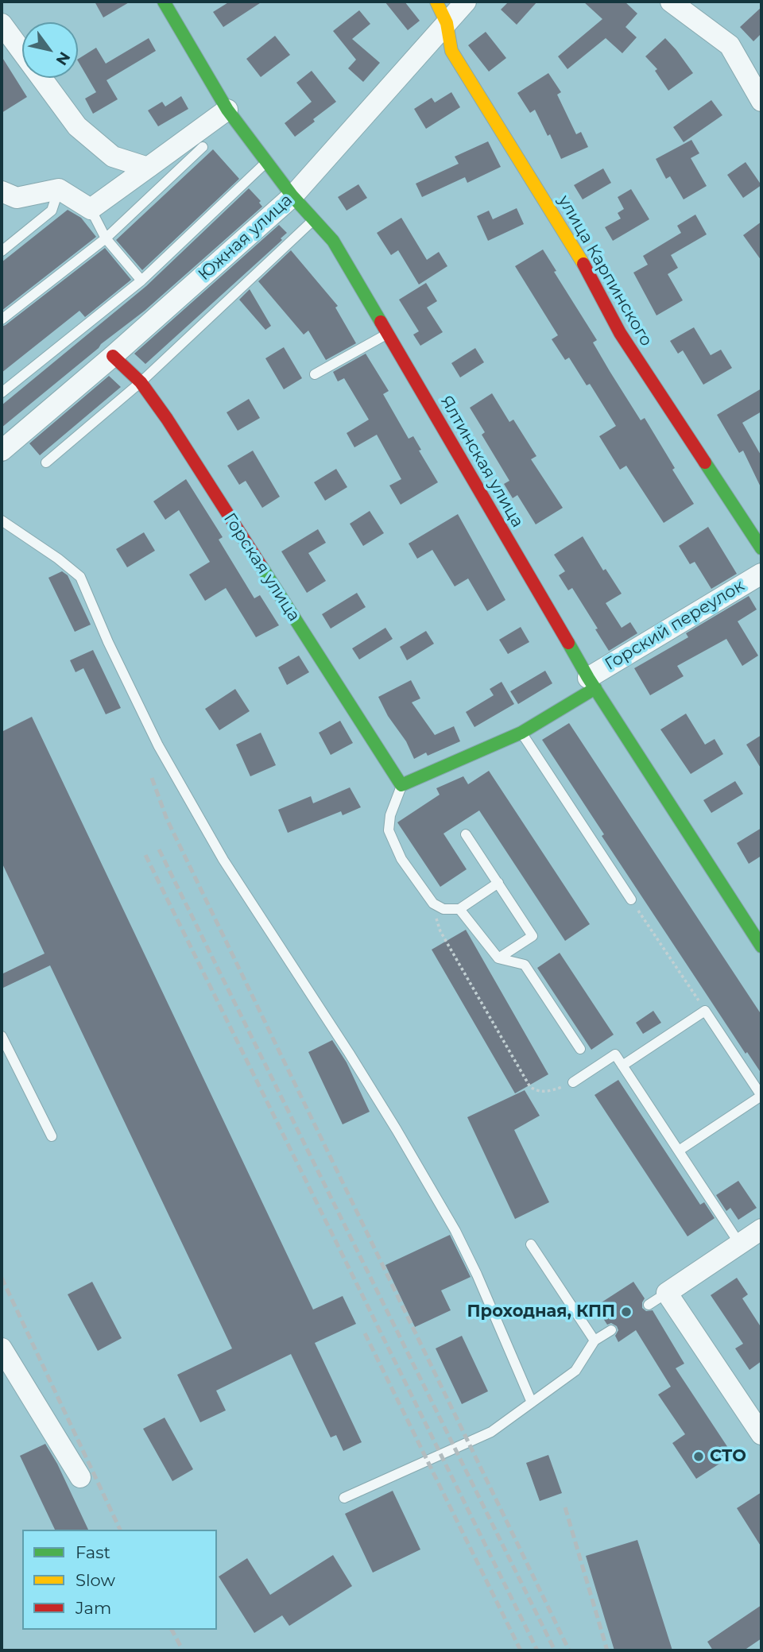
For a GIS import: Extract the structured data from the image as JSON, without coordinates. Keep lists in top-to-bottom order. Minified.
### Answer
{"streets":{"street":["Южная улица","улица Карпинского","Ялтинская улица","Горская улица","Горский переулок"]},"crossings":[["Южная улица","улица Карпинского"],["Южная улица","Ялтинская улица"],["Южная улица","Горская улица"],["Ялтинская улица","Горский переулок"],["Горская улица","Горский переулок"]],"places":["Проходная, КПП","СТО"],"legend":["Fast","Slow","Jam"],"north":"bottom right"}
